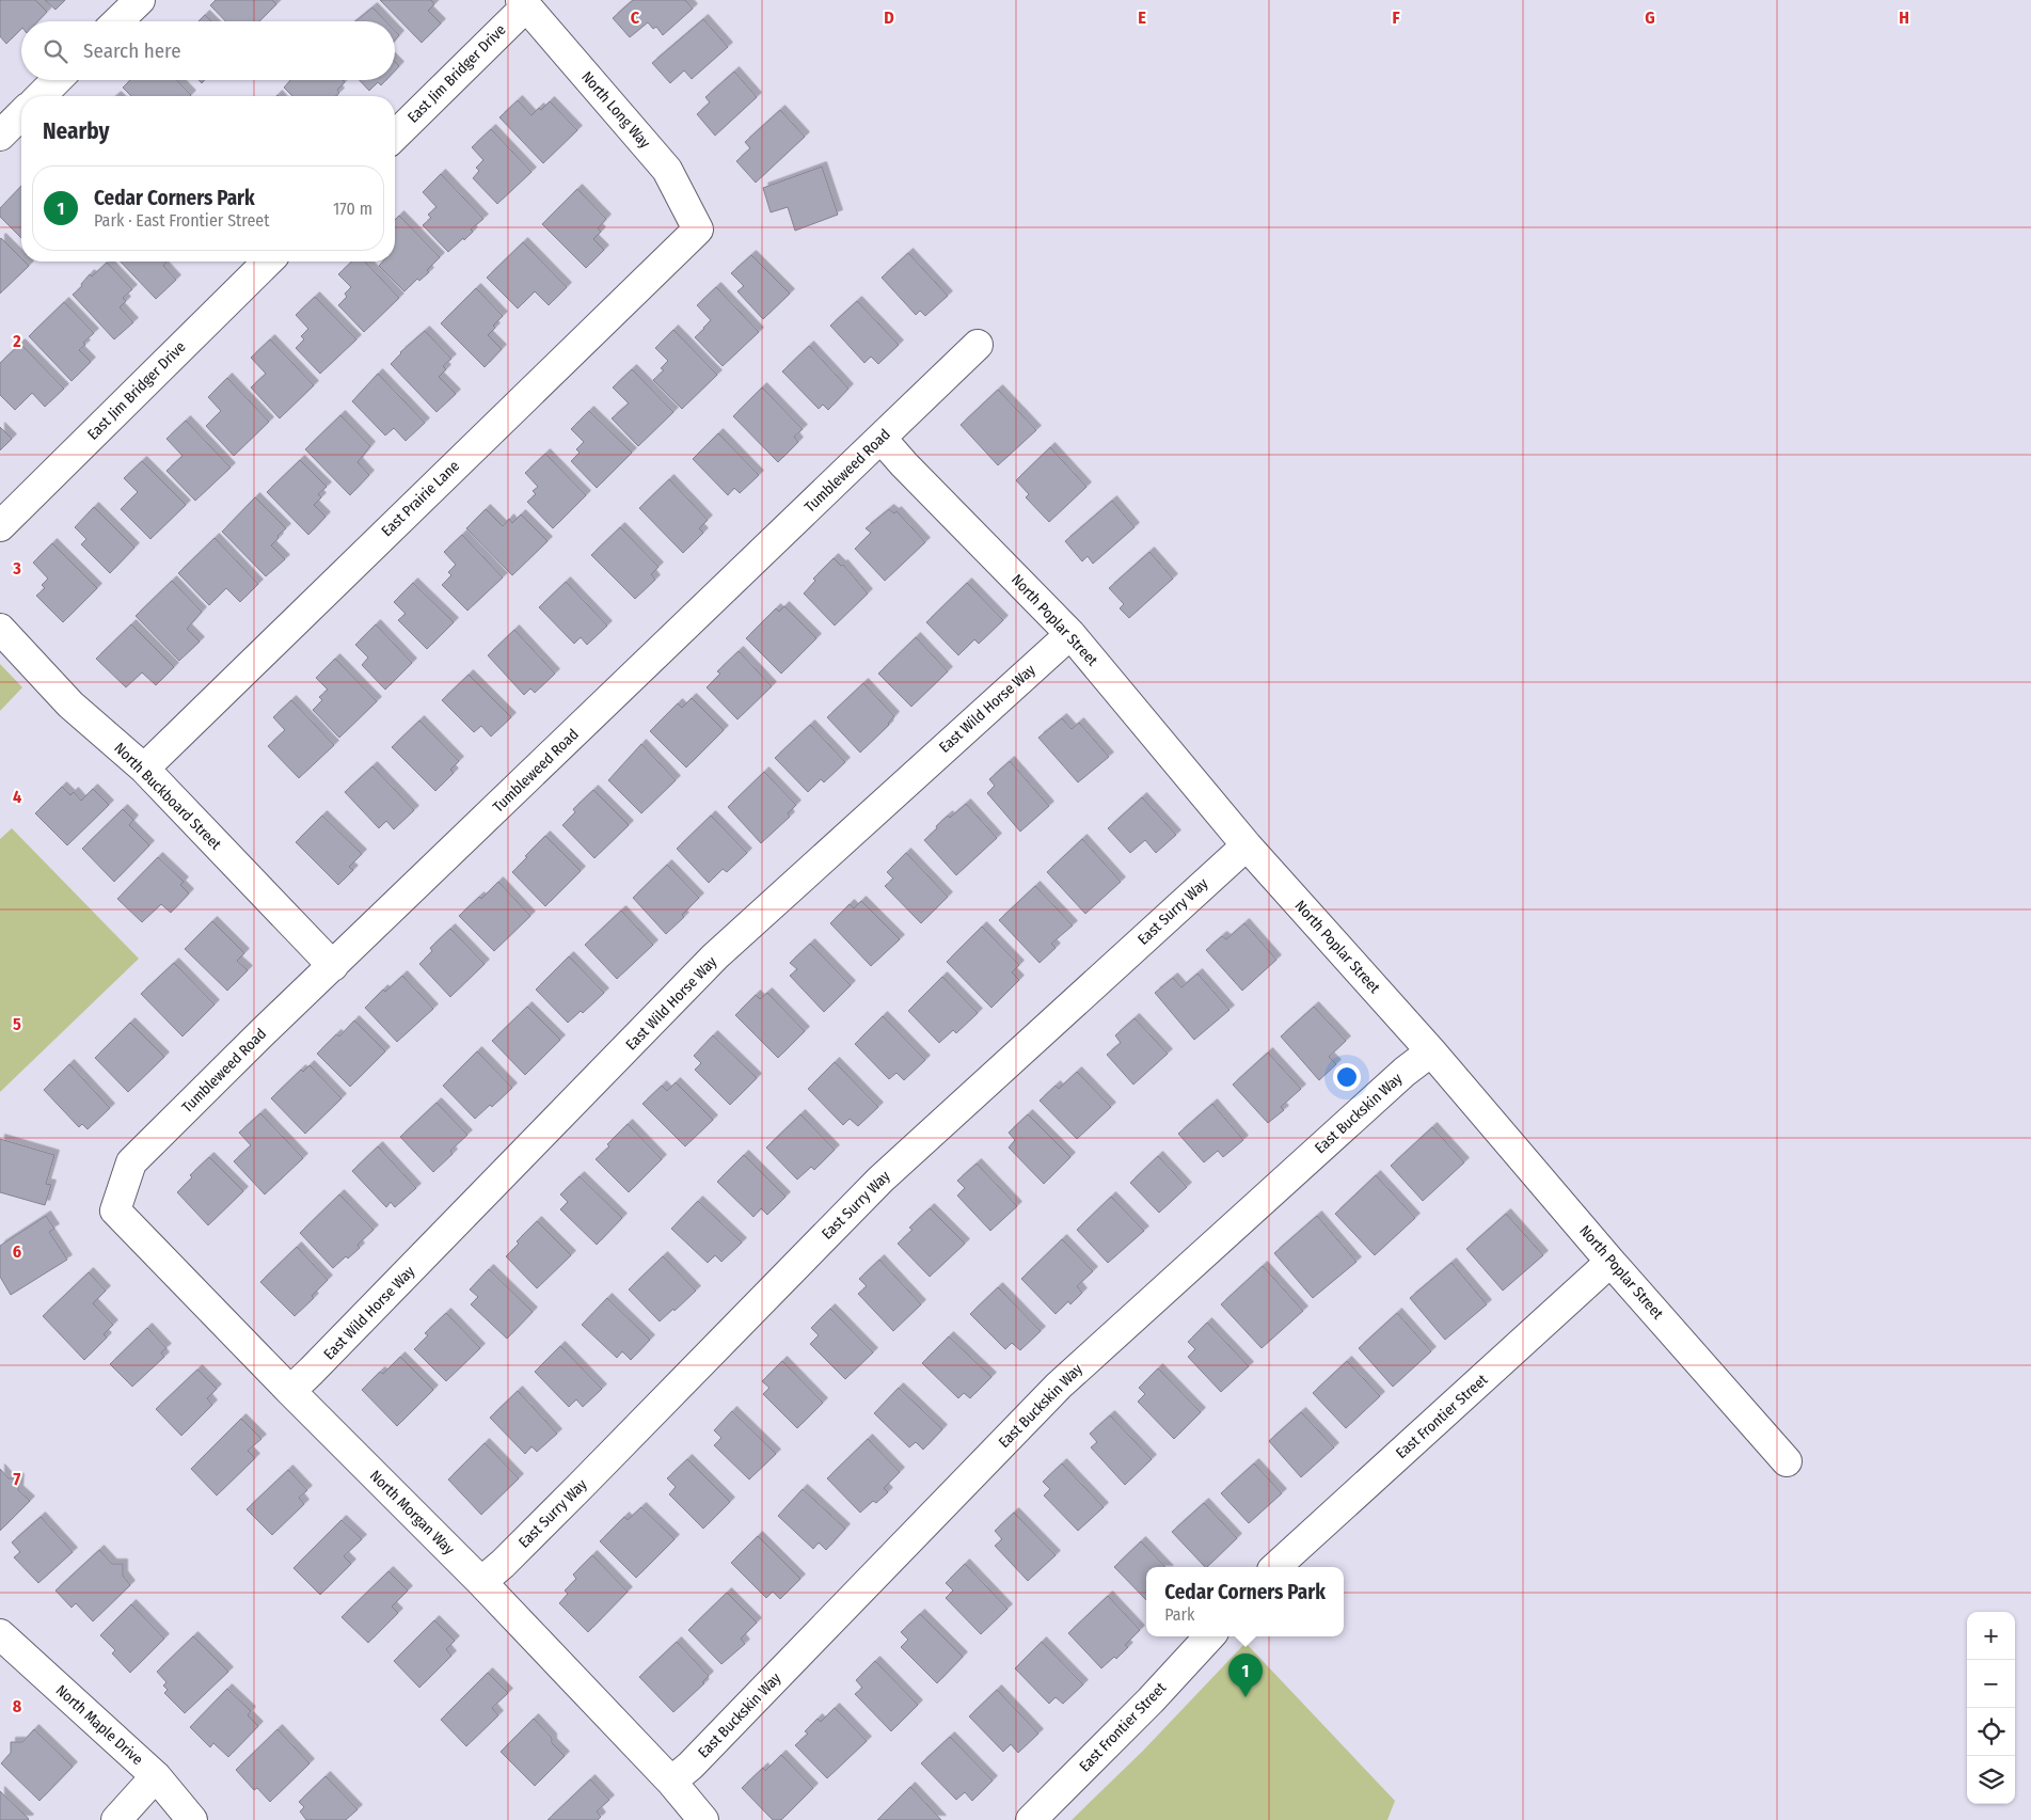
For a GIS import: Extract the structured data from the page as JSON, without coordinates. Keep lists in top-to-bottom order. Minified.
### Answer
{"streets":{"street":["East Jim Bridger Drive","North Long Way","Tumbleweed Road","East Prairie Lane","North Poplar Street","East Wild Horse Way","North Buckboard Street","East Surry Way","East Buckskin Way","East Frontier Street","North Morgan Way","North Maple Drive"]},"crossings":[["East Jim Bridger Drive","North Long Way"],["North Long Way","East Prairie Lane"],["Tumbleweed Road","North Poplar Street"],["Tumbleweed Road","North Buckboard Street"],["Tumbleweed Road","North Morgan Way"],["East Prairie Lane","North Buckboard Street"],["North Poplar Street","East Wild Horse Way"],["North Poplar Street","East Surry Way"],["North Poplar Street","East Buckskin Way"],["North Poplar Street","East Frontier Street"],["East Wild Horse Way","North Morgan Way"],["East Surry Way","North Morgan Way"],["East Buckskin Way","North Morgan Way"]],"page":{"search":"Search here","heading":"Nearby","list":[{"mark":"1","name":"Cedar Corners Park","note":"Park · East Frontier Street","value":"170 m"}],"popup":["Cedar Corners Park","Park"],"map_buttons":["+","−"],"pins":"1"},"grid":{"columns":["C","D","E","F","G","H"],"rows":["2","3","4","5","6","7","8"]}}
